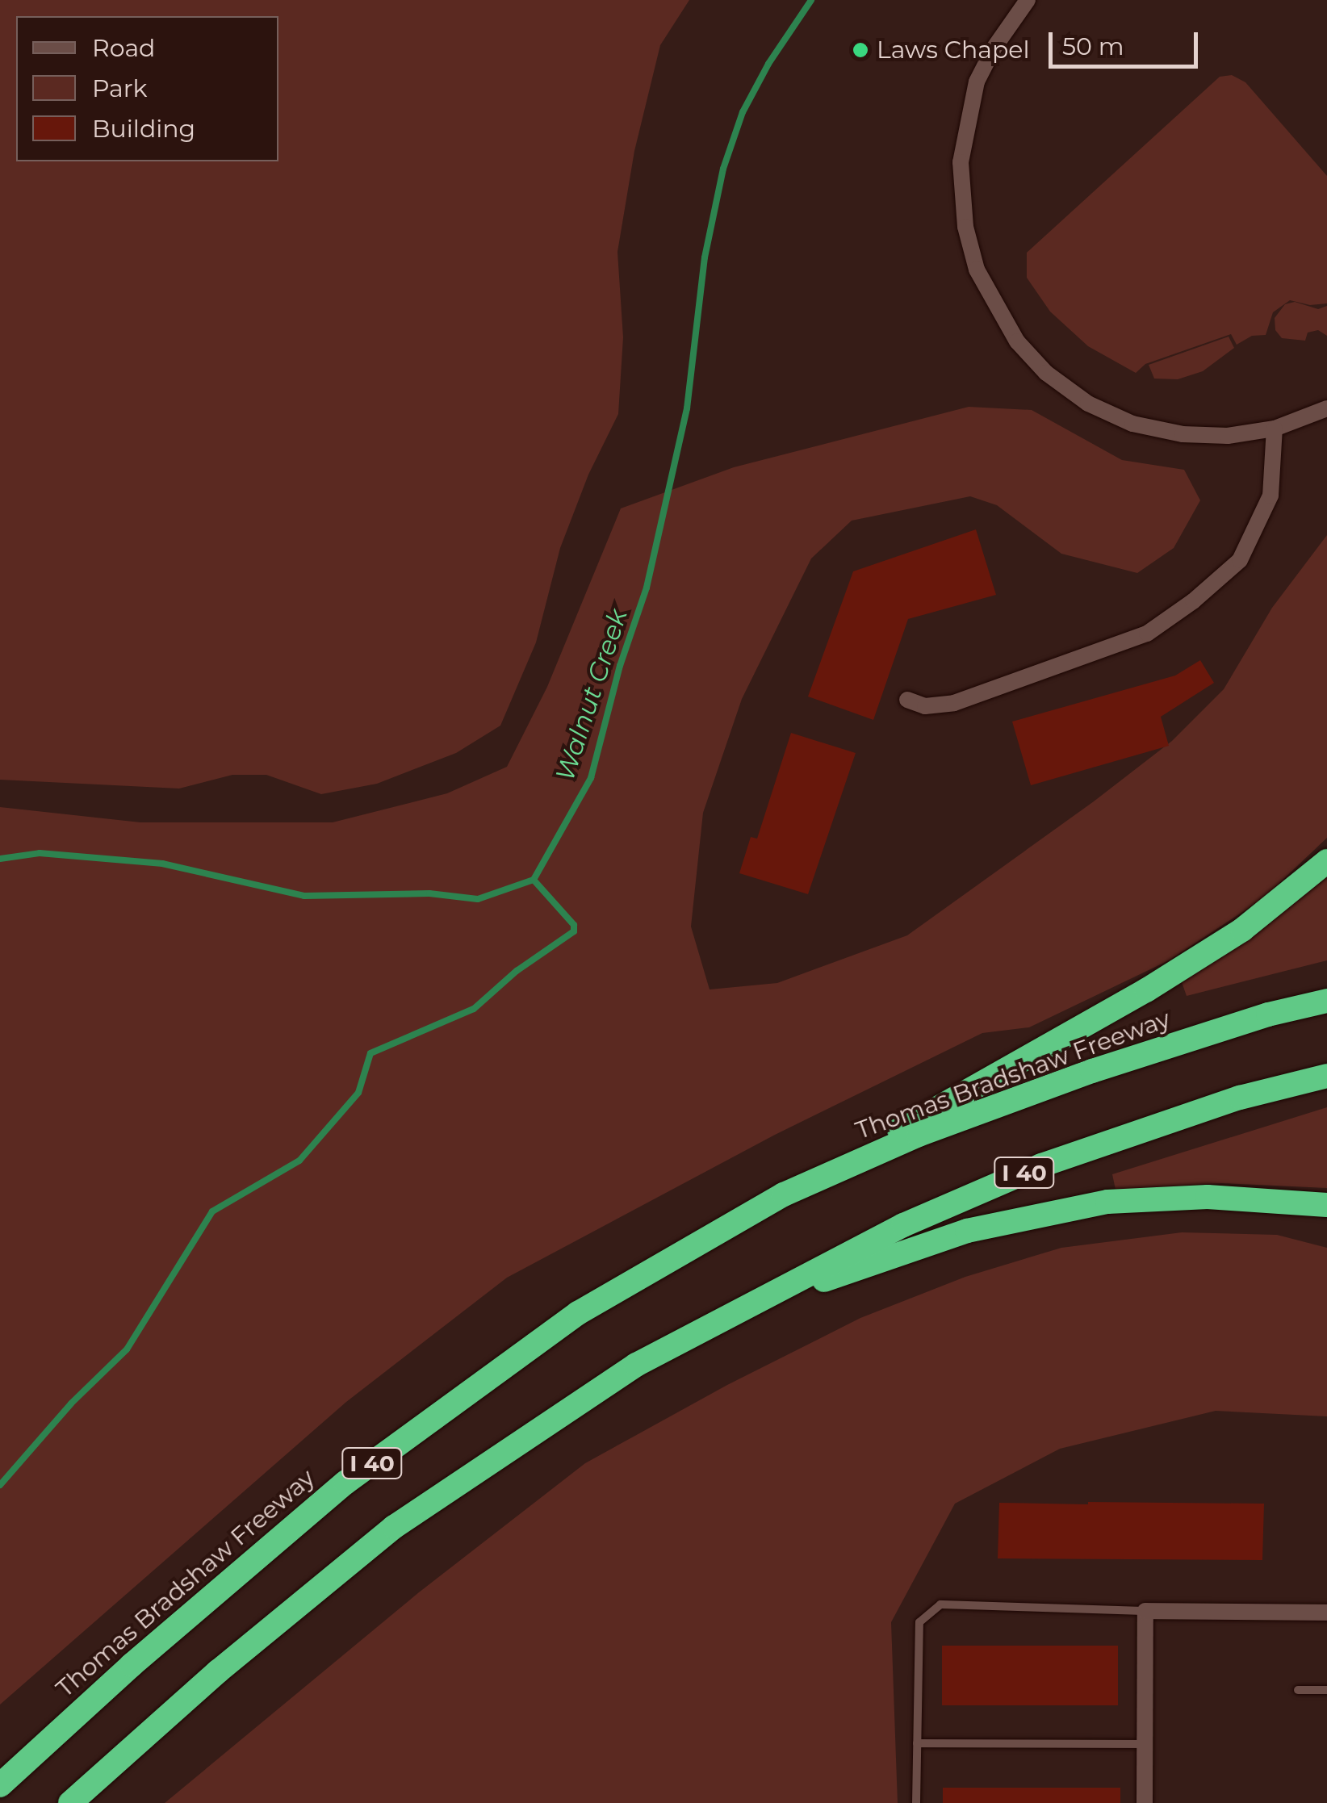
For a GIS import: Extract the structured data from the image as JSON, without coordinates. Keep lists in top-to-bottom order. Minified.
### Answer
{"streets":{"highway":["Thomas Bradshaw Freeway","I 40"]},"water":["Walnut Creek"],"places":["Laws Chapel"],"legend":["Road","Park","Building"],"scale_bar":"50 m"}
